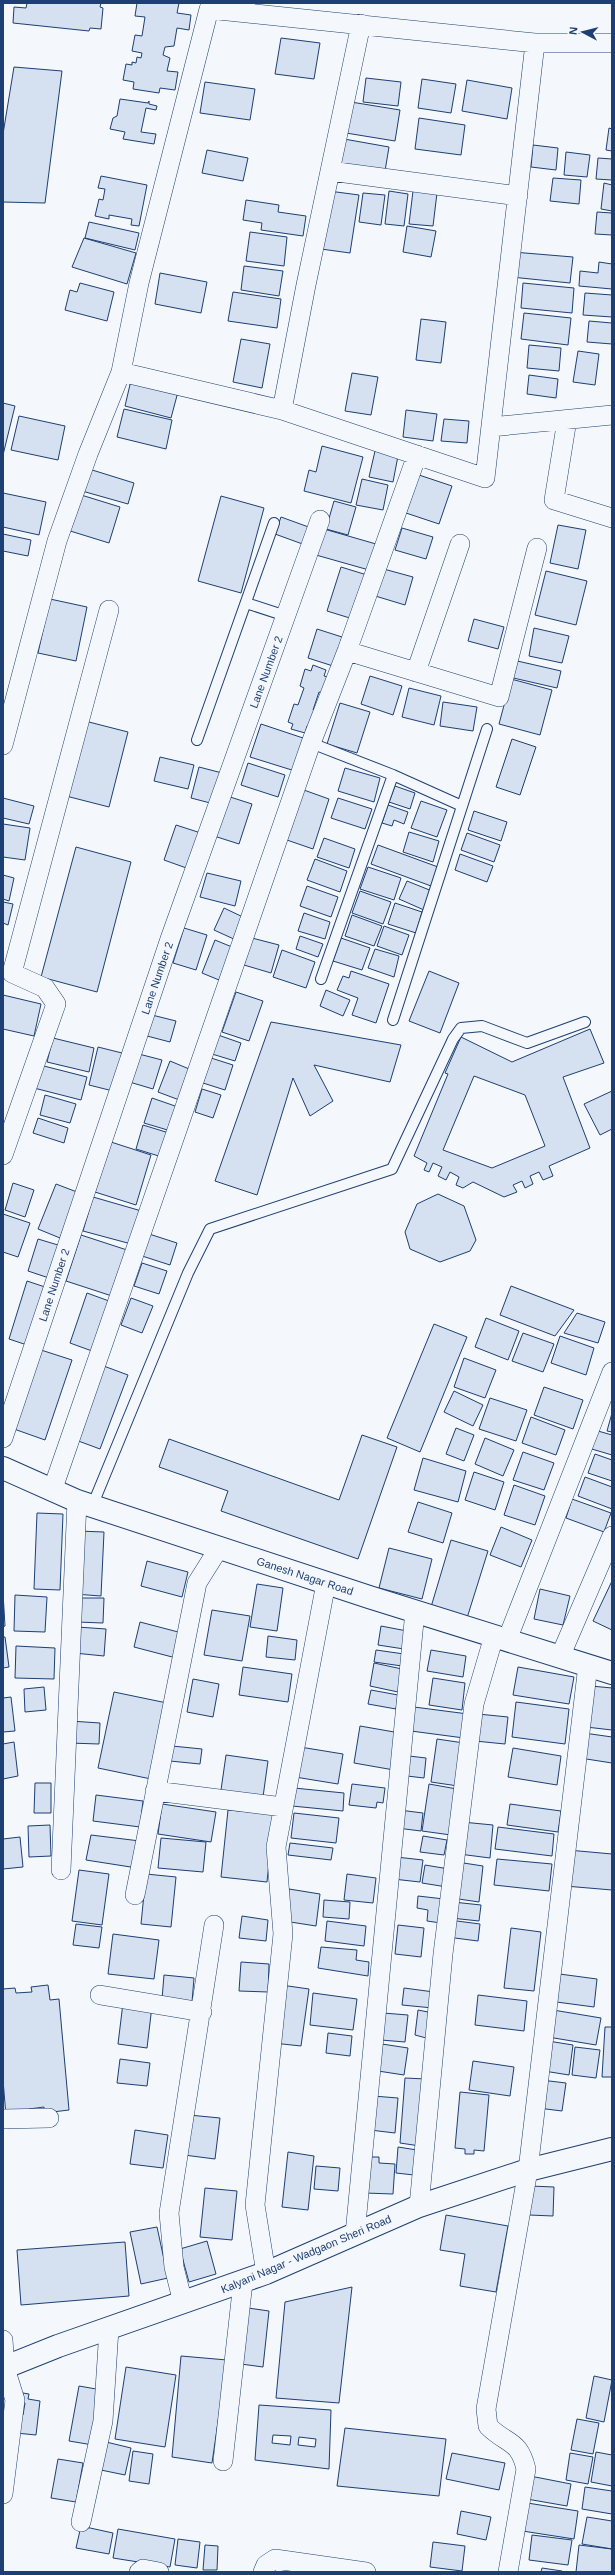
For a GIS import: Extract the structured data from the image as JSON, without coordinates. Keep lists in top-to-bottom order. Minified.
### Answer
{"streets":{"street":["Lane Number 2","Ganesh Nagar Road","Kalyani Nagar - Wadgaon Sheri Road"]},"north":"left"}
